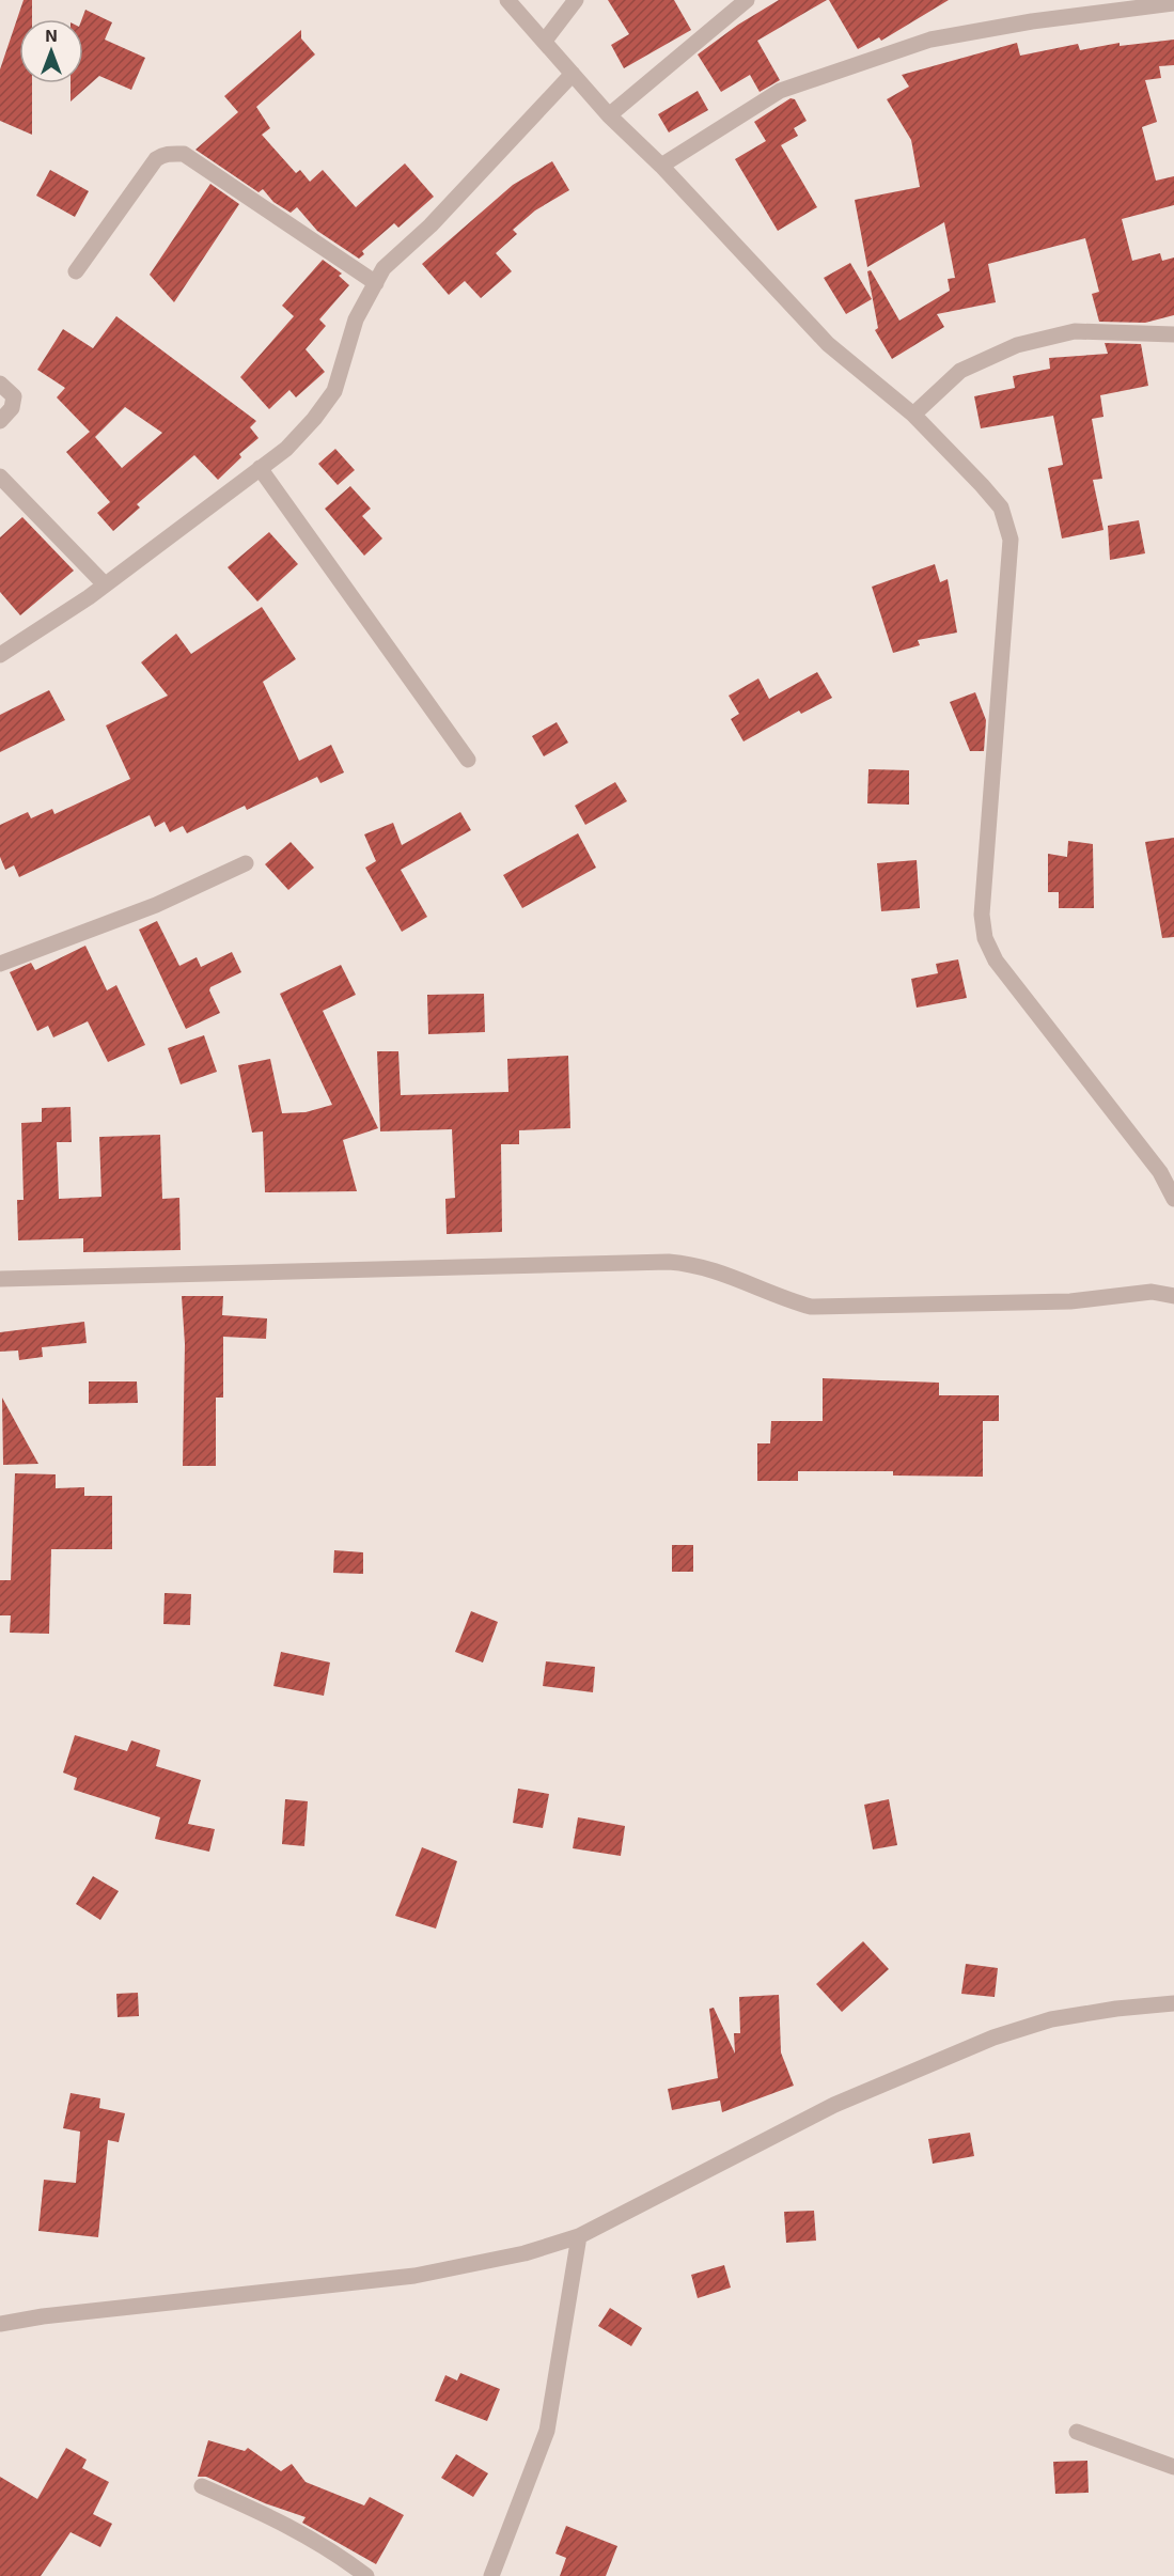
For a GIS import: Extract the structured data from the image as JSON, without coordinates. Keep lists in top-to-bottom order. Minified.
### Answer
{"north":"top"}
